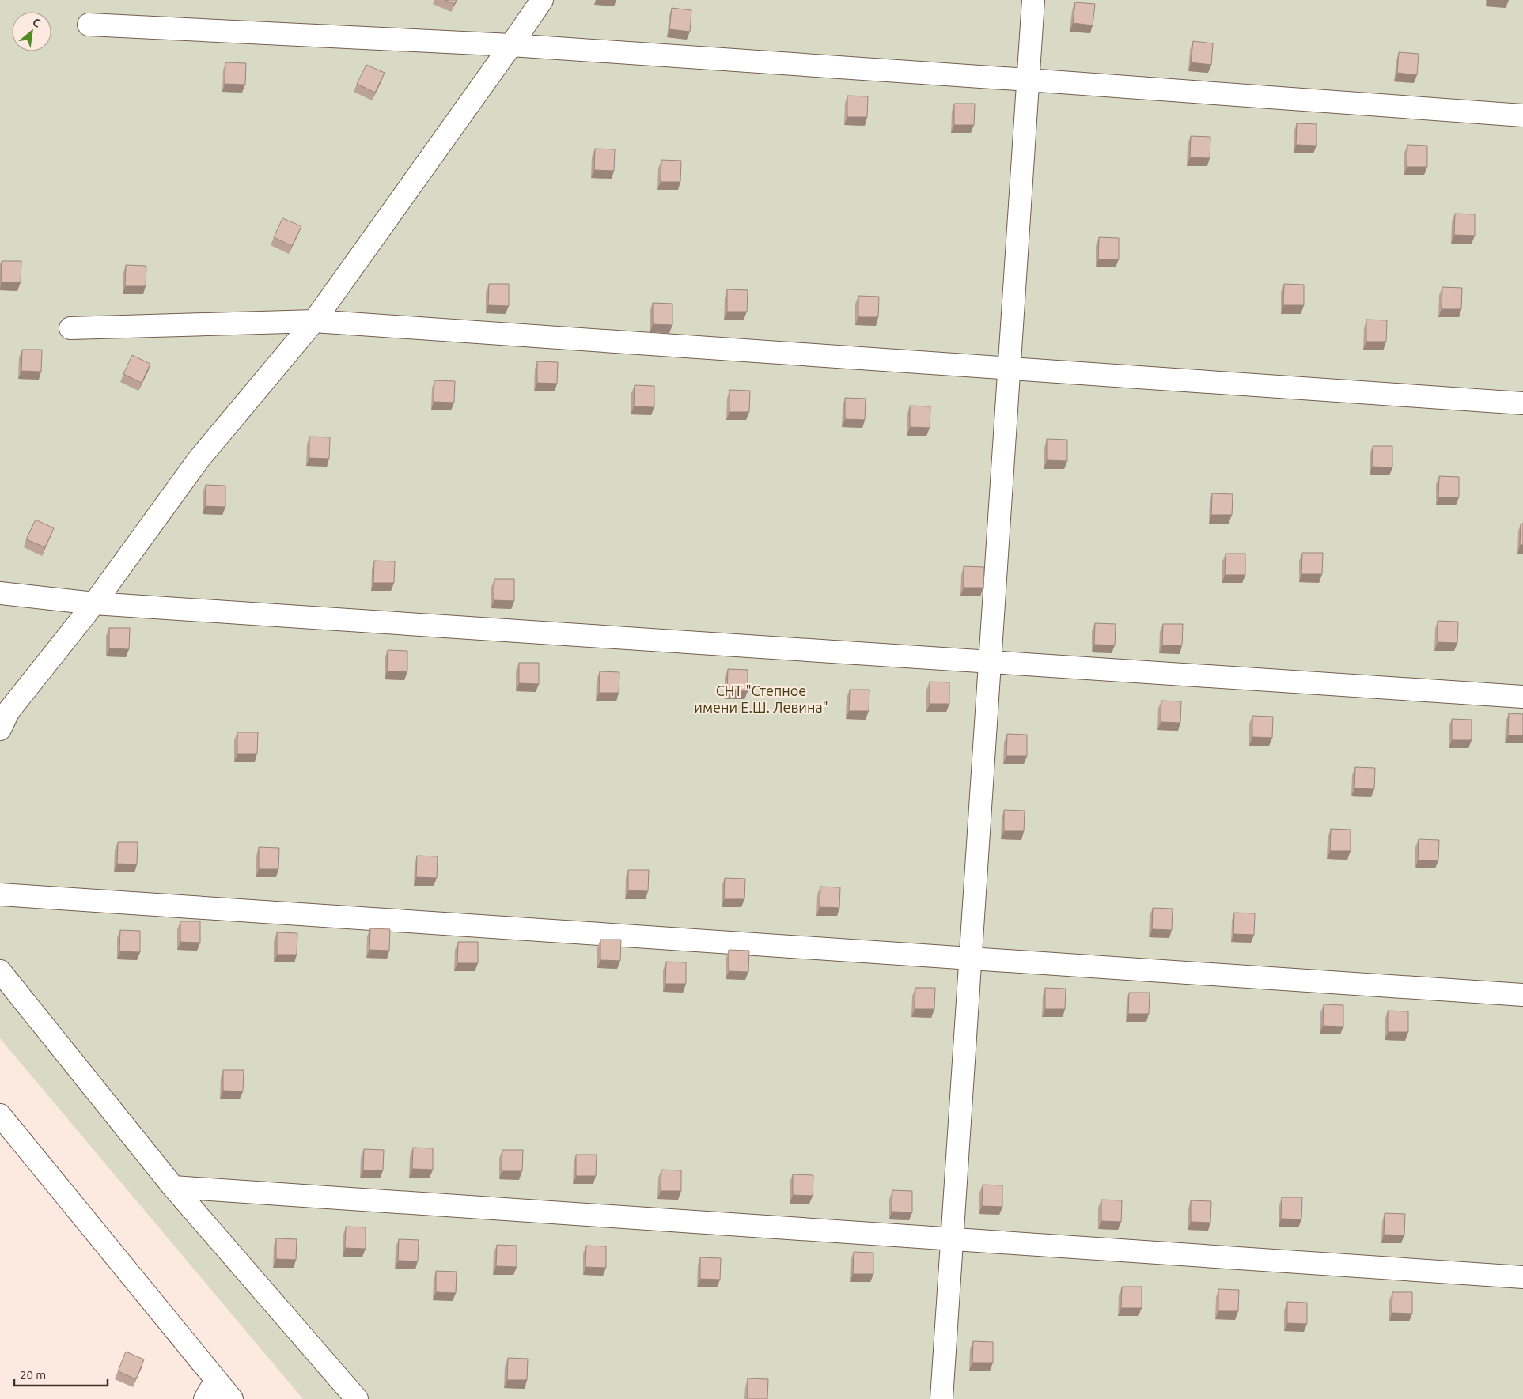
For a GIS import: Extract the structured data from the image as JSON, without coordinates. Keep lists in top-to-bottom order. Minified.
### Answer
{"parks":["СНТ \"Степное имени Е.Ш. Левина\""],"scale_bar":"20 m","north":"top right"}
